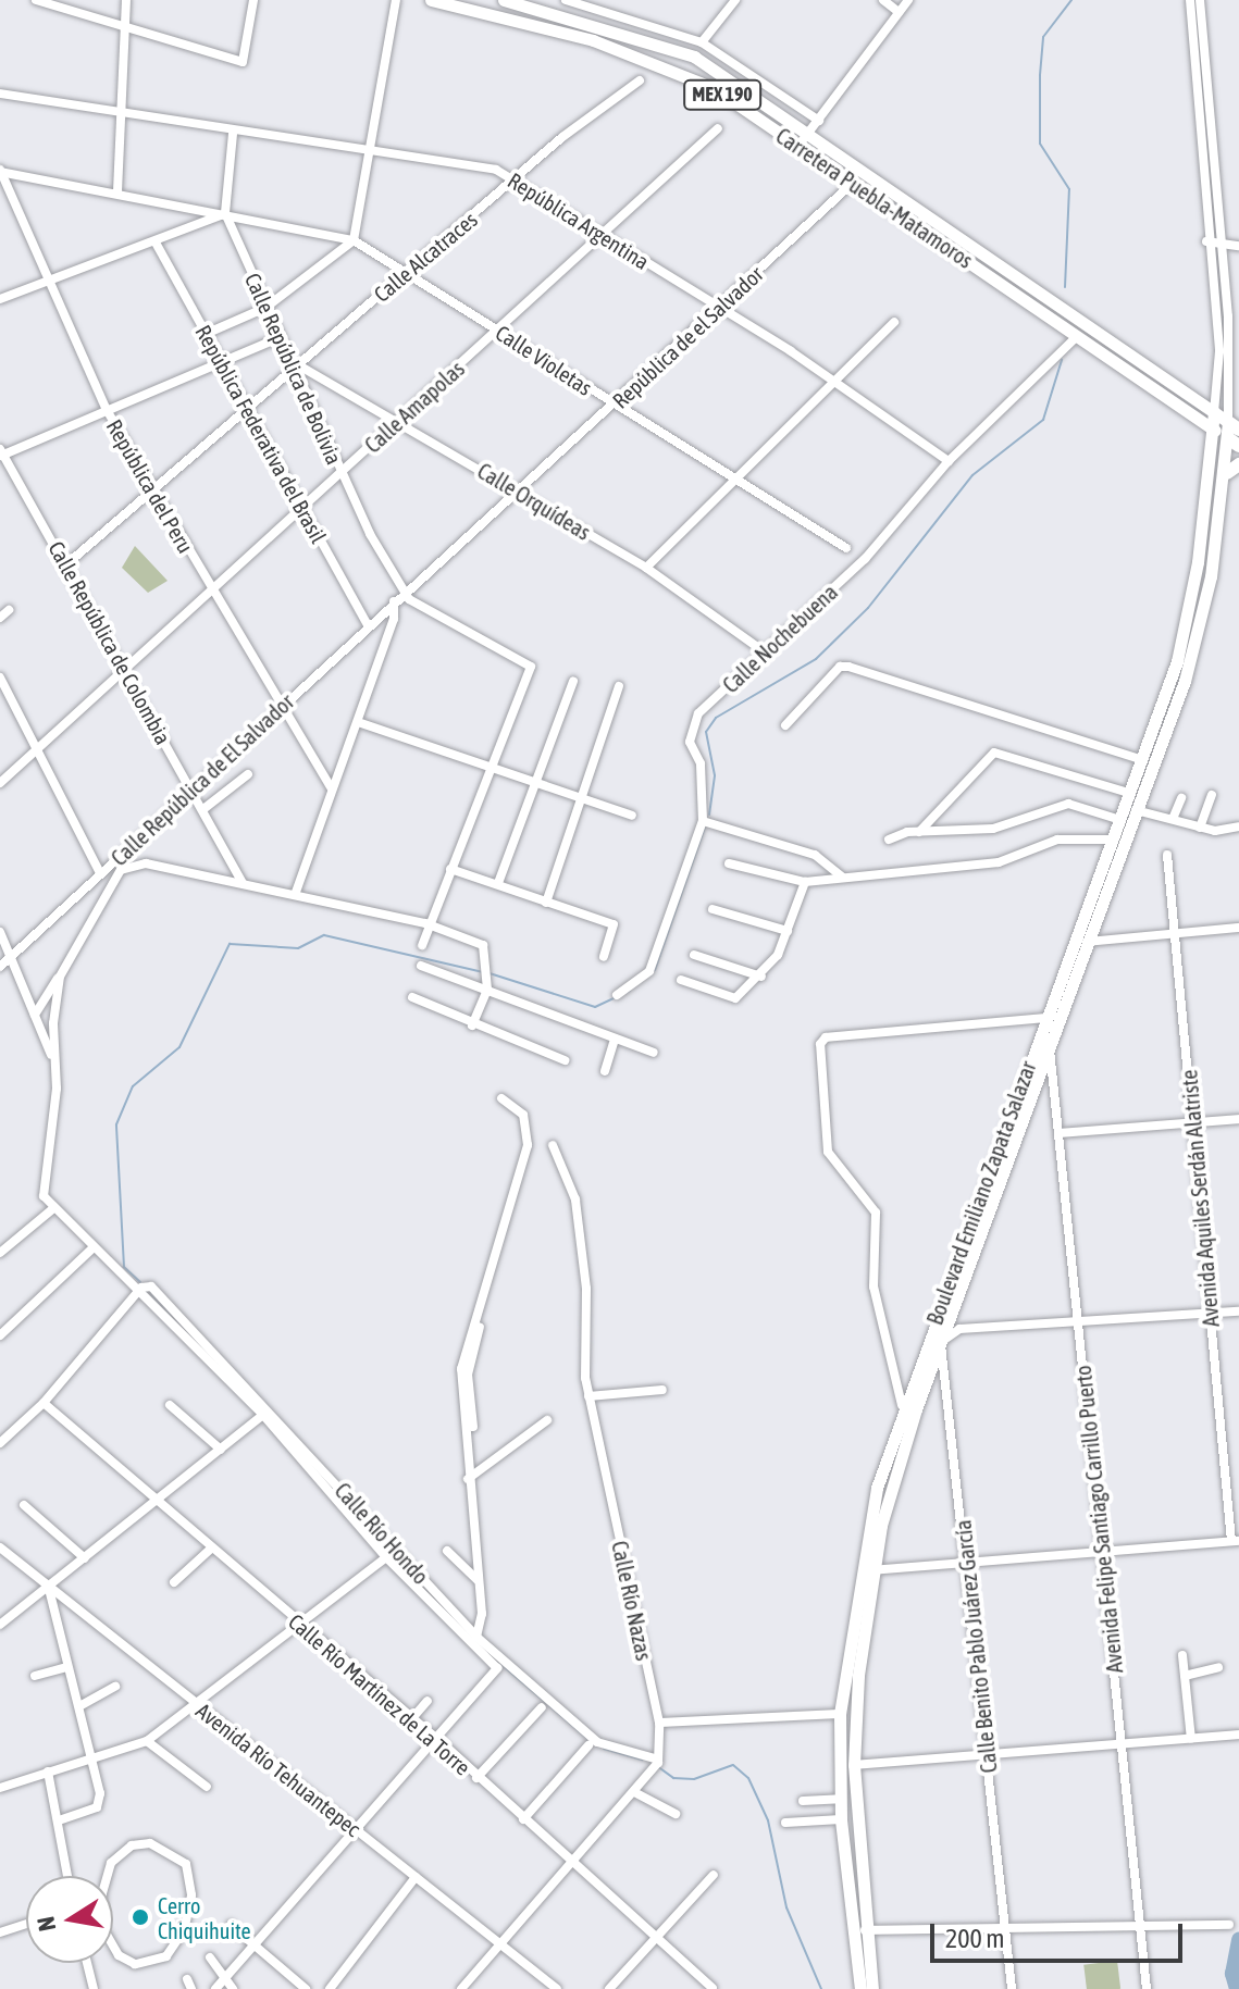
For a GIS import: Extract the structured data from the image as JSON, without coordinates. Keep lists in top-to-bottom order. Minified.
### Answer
{"streets":{"main road":["MEX 190","Carretera Puebla-Matamoros","Boulevard Emiliano Zapata Salazar"],"street":["República Argentina","Calle Alcatraces","República de el Salvador","Calle Violetas","Calle República de Bolivia","Calle Amapolas","República Federativa del Brasil","República del Peru","Calle Orquídeas","Calle Nochebuena","Calle República de Colombia","Calle República de El Salvador","Avenida Aquiles Serdán Alatriste","Avenida Felipe Santiago Carrillo Puerto","Calle Río Hondo","Calle Río Nazas","Calle Benito Pablo Juárez García","Calle Río Martínez de La Torre","Avenida Río Tehuantepec"]},"crossings":[["Carretera Puebla-Matamoros","República de el Salvador"],["Carretera Puebla-Matamoros","Calle Nochebuena"],["Carretera Puebla-Matamoros","Boulevard Emiliano Zapata Salazar"],["República Argentina","Calle Alcatraces"],["República Argentina","República de el Salvador"],["República Argentina","Calle República de Bolivia"],["República Argentina","Calle Amapolas"],["República Argentina","Calle Nochebuena"],["Calle Alcatraces","Calle Violetas"],["Calle Alcatraces","Calle República de Bolivia"],["Calle Alcatraces","República Federativa del Brasil"],["Calle Alcatraces","República del Peru"],["Calle Alcatraces","Calle Orquídeas"],["Calle Alcatraces","Calle República de Colombia"],["República de el Salvador","Calle Violetas"],["República de el Salvador","Calle República de Bolivia"],["República de el Salvador","Calle Orquídeas"],["República de el Salvador","Calle República de El Salvador"],["Calle Violetas","Calle República de Bolivia"],["Calle Violetas","Calle Amapolas"],["Calle Violetas","República del Peru"],["Calle República de Bolivia","Calle Amapolas"],["Calle República de Bolivia","Calle Orquídeas"],["Calle República de Bolivia","Calle República de El Salvador"],["Calle Amapolas","República Federativa del Brasil"],["Calle Amapolas","República del Peru"],["Calle Amapolas","Calle Orquídeas"],["Calle Amapolas","Calle República de Colombia"],["República Federativa del Brasil","Calle República de El Salvador"],["República del Peru","Calle República de El Salvador"],["Calle Orquídeas","Calle Nochebuena"],["Calle República de Colombia","Calle República de El Salvador"],["Boulevard Emiliano Zapata Salazar","Avenida Felipe Santiago Carrillo Puerto"],["Boulevard Emiliano Zapata Salazar","Calle Benito Pablo Juárez García"],["Calle Río Hondo","Calle Río Nazas"],["Calle Río Hondo","Calle Río Martínez de La Torre"]],"places":["Cerro Chiquihuite"],"scale_bar":"200 m","north":"left"}
